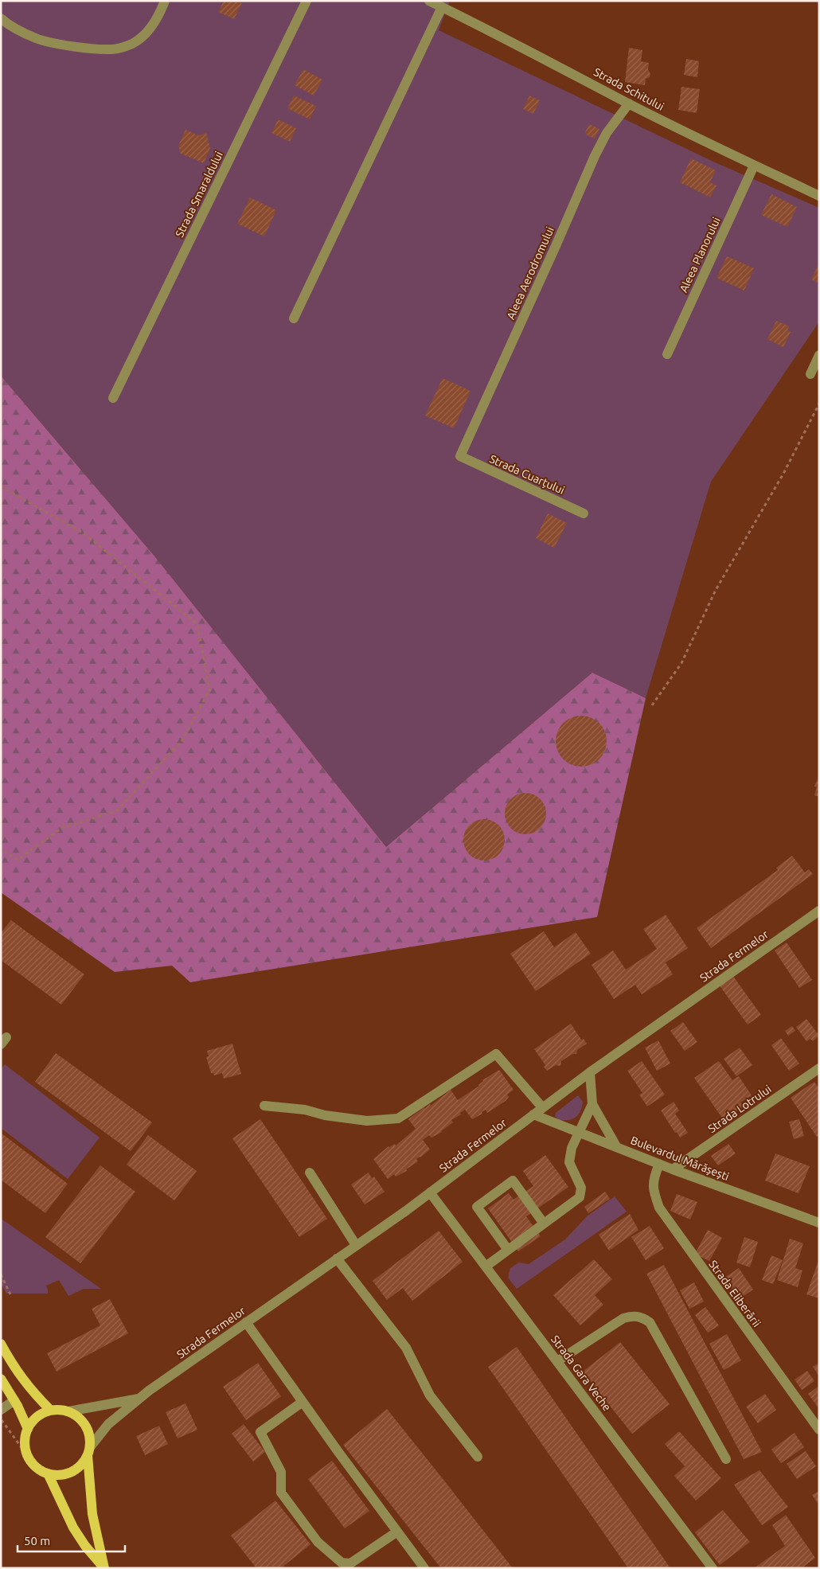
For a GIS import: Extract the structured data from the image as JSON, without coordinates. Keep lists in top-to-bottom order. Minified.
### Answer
{"streets":{"street":["Strada Schitului","Strada Smaraldului","Aleea Planorului","Aleea Aerodromului","Strada Cuarțului","Strada Fermelor","Strada Lotrului","Bulevardul Mărășești","Strada Eliberării","Strada Gara Veche"]},"crossings":[["Strada Schitului","Aleea Planorului"],["Strada Schitului","Aleea Aerodromului"],["Aleea Aerodromului","Strada Cuarțului"],["Strada Fermelor","Bulevardul Mărășești"],["Strada Fermelor","Strada Gara Veche"],["Strada Lotrului","Bulevardul Mărășești"],["Bulevardul Mărășești","Strada Eliberării"]],"scale_bar":"50 m"}
